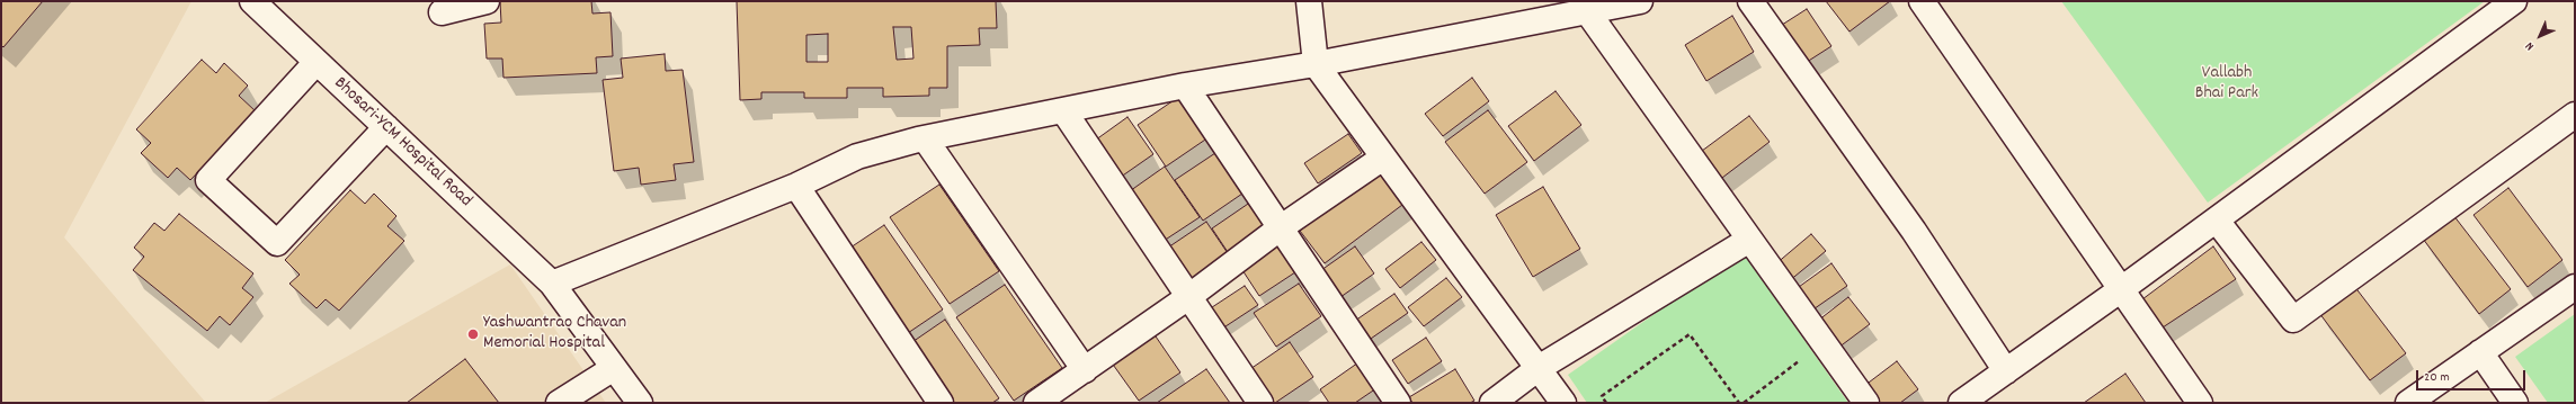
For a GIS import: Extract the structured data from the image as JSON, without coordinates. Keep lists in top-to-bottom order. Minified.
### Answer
{"streets":{"street":["Bhosari-YCM Hospital Road"]},"parks":["Vallabh Bhai Park"],"places":["Yashwantrao Chavan Memorial Hospital"],"scale_bar":"20 m","north":"bottom left"}
